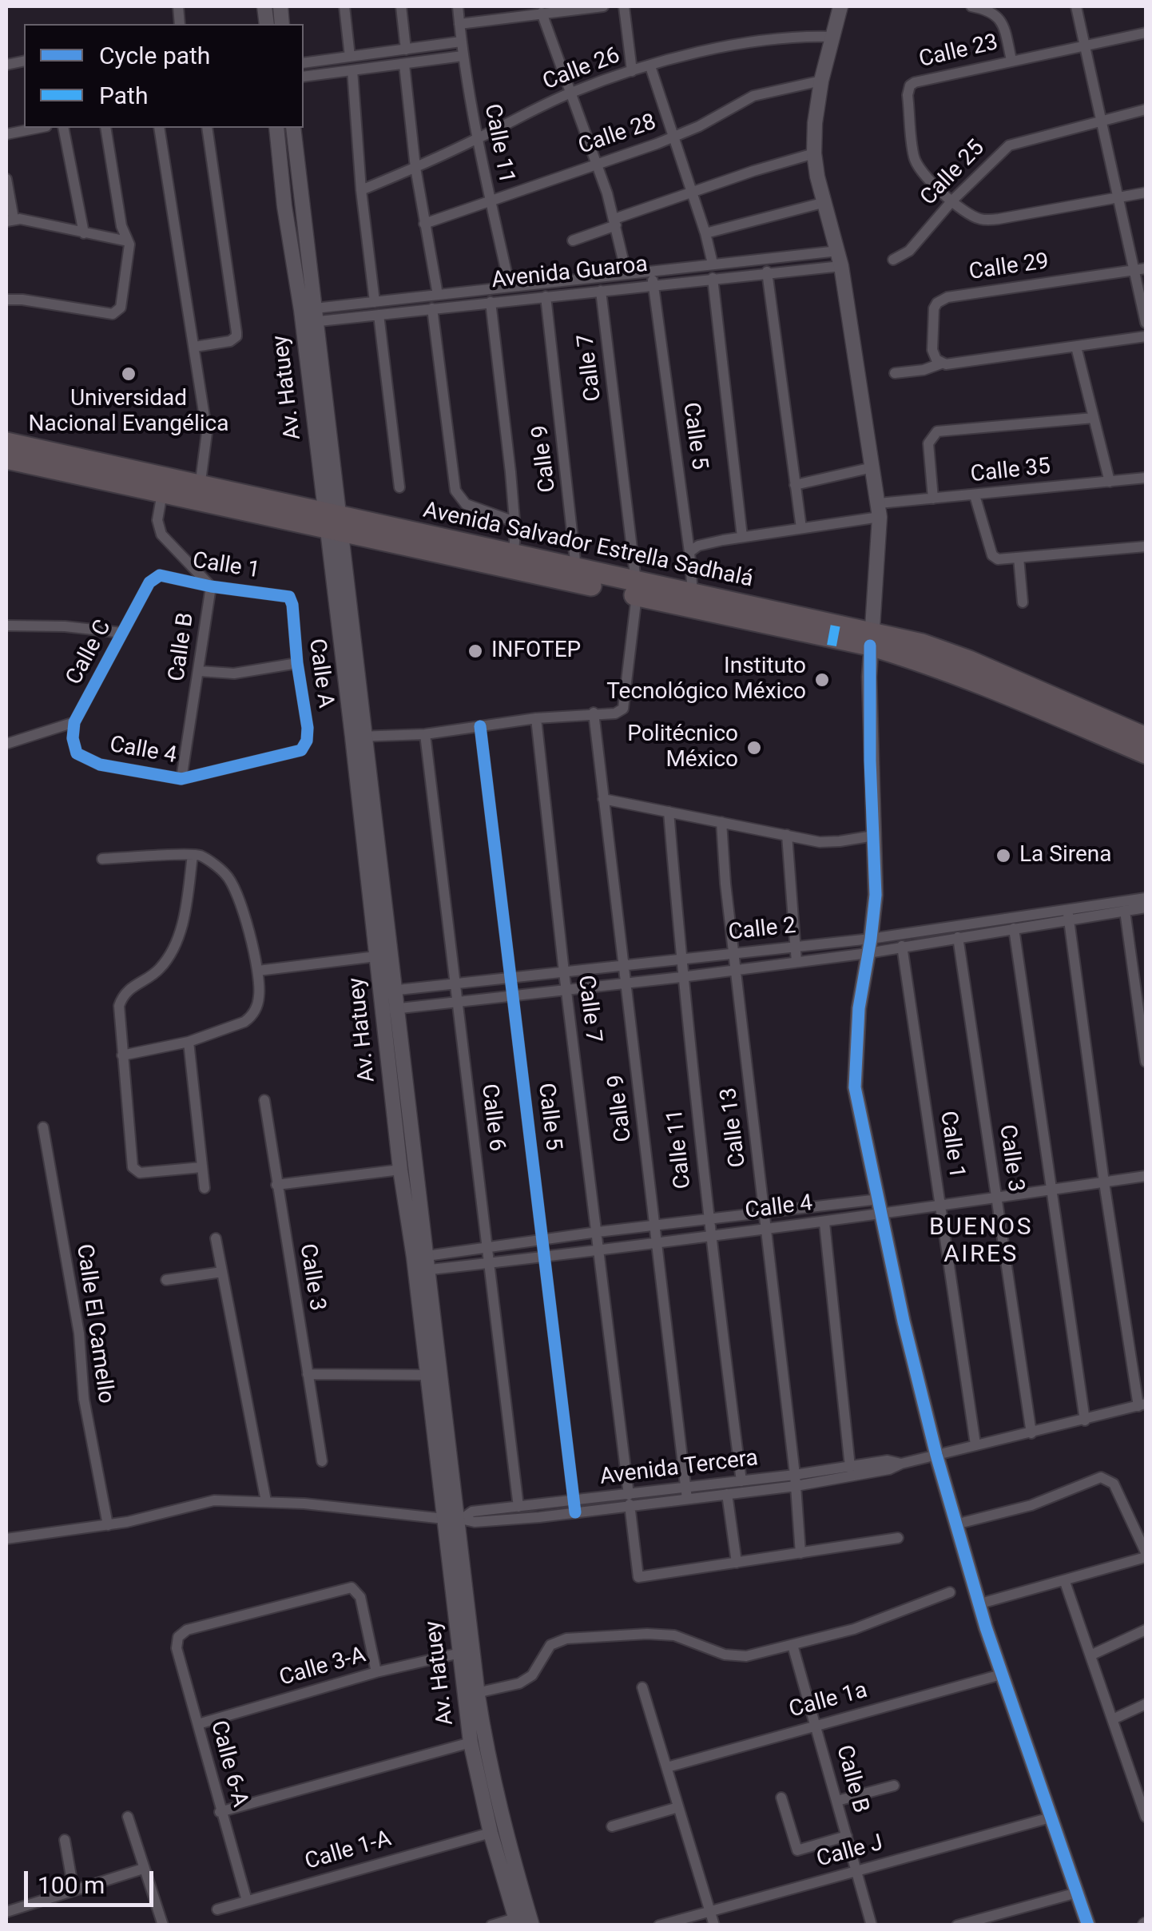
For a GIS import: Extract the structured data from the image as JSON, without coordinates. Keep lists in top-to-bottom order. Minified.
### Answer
{"streets":{"highway":["Avenida Salvador Estrella Sadhalá"],"main road":["Av. Hatuey"],"street":["Calle 23","Calle 26","Calle 28","Calle 11","Calle 25","Calle 29","Avenida Guaroa","Calle 7","Calle 5","Calle 9","Calle 35","Calle 1","Calle B","Calle C","Calle A","Calle 4","Calle 2","Calle 6","Calle 13","Calle 3","Calle El Camello","Avenida Tercera","Calle 3-A","Calle 1a","Calle 6-A","Calle 1-A","Calle J"]},"crossings":[["Calle 23","Calle 25"],["Calle 26","Calle 11"],["Calle 28","Calle 11"],["Calle 11","Avenida Guaroa"],["Calle 11","Calle 4"],["Calle 11","Calle 2"],["Calle 11","Avenida Tercera"],["Avenida Guaroa","Calle 7"],["Avenida Guaroa","Av. Hatuey"],["Avenida Guaroa","Calle 5"],["Avenida Guaroa","Calle 9"],["Calle 7","Avenida Salvador Estrella Sadhalá"],["Calle 7","Calle 4"],["Calle 7","Calle 2"],["Calle 7","Avenida Tercera"],["Av. Hatuey","Avenida Salvador Estrella Sadhalá"],["Av. Hatuey","Calle 4"],["Av. Hatuey","Calle 2"],["Av. Hatuey","Avenida Tercera"],["Av. Hatuey","Calle 3-A"],["Av. Hatuey","Calle 1-A"],["Calle 5","Calle 35"],["Calle 5","Avenida Salvador Estrella Sadhalá"],["Calle 5","Calle 4"],["Calle 5","Calle 2"],["Calle 5","Avenida Tercera"],["Calle 9","Avenida Salvador Estrella Sadhalá"],["Calle 9","Calle 4"],["Calle 9","Calle 2"],["Calle 9","Avenida Tercera"],["Avenida Salvador Estrella Sadhalá","Calle B"],["Calle 1","Calle B"],["Calle 1","Calle C"],["Calle 1","Calle A"],["Calle 1","Calle 4"],["Calle 1","Calle 2"],["Calle B","Calle 4"],["Calle B","Calle 1a"],["Calle B","Calle J"],["Calle C","Calle 4"],["Calle A","Calle 4"],["Calle 4","Calle 6"],["Calle 4","Calle 13"],["Calle 4","Calle 3"],["Calle 2","Calle 6"],["Calle 2","Calle 13"],["Calle 2","Calle 3"],["Calle 6","Avenida Tercera"],["Calle 13","Avenida Tercera"],["Calle 3-A","Calle 6-A"],["Calle 6-A","Calle 1-A"]],"districts":["BUENOS AIRES"],"places":["Universidad Nacional Evangélica","INFOTEP","Instituto Tecnológico México","Politécnico México","La Sirena"],"legend":["Cycle path","Path"],"scale_bar":"100 m"}
